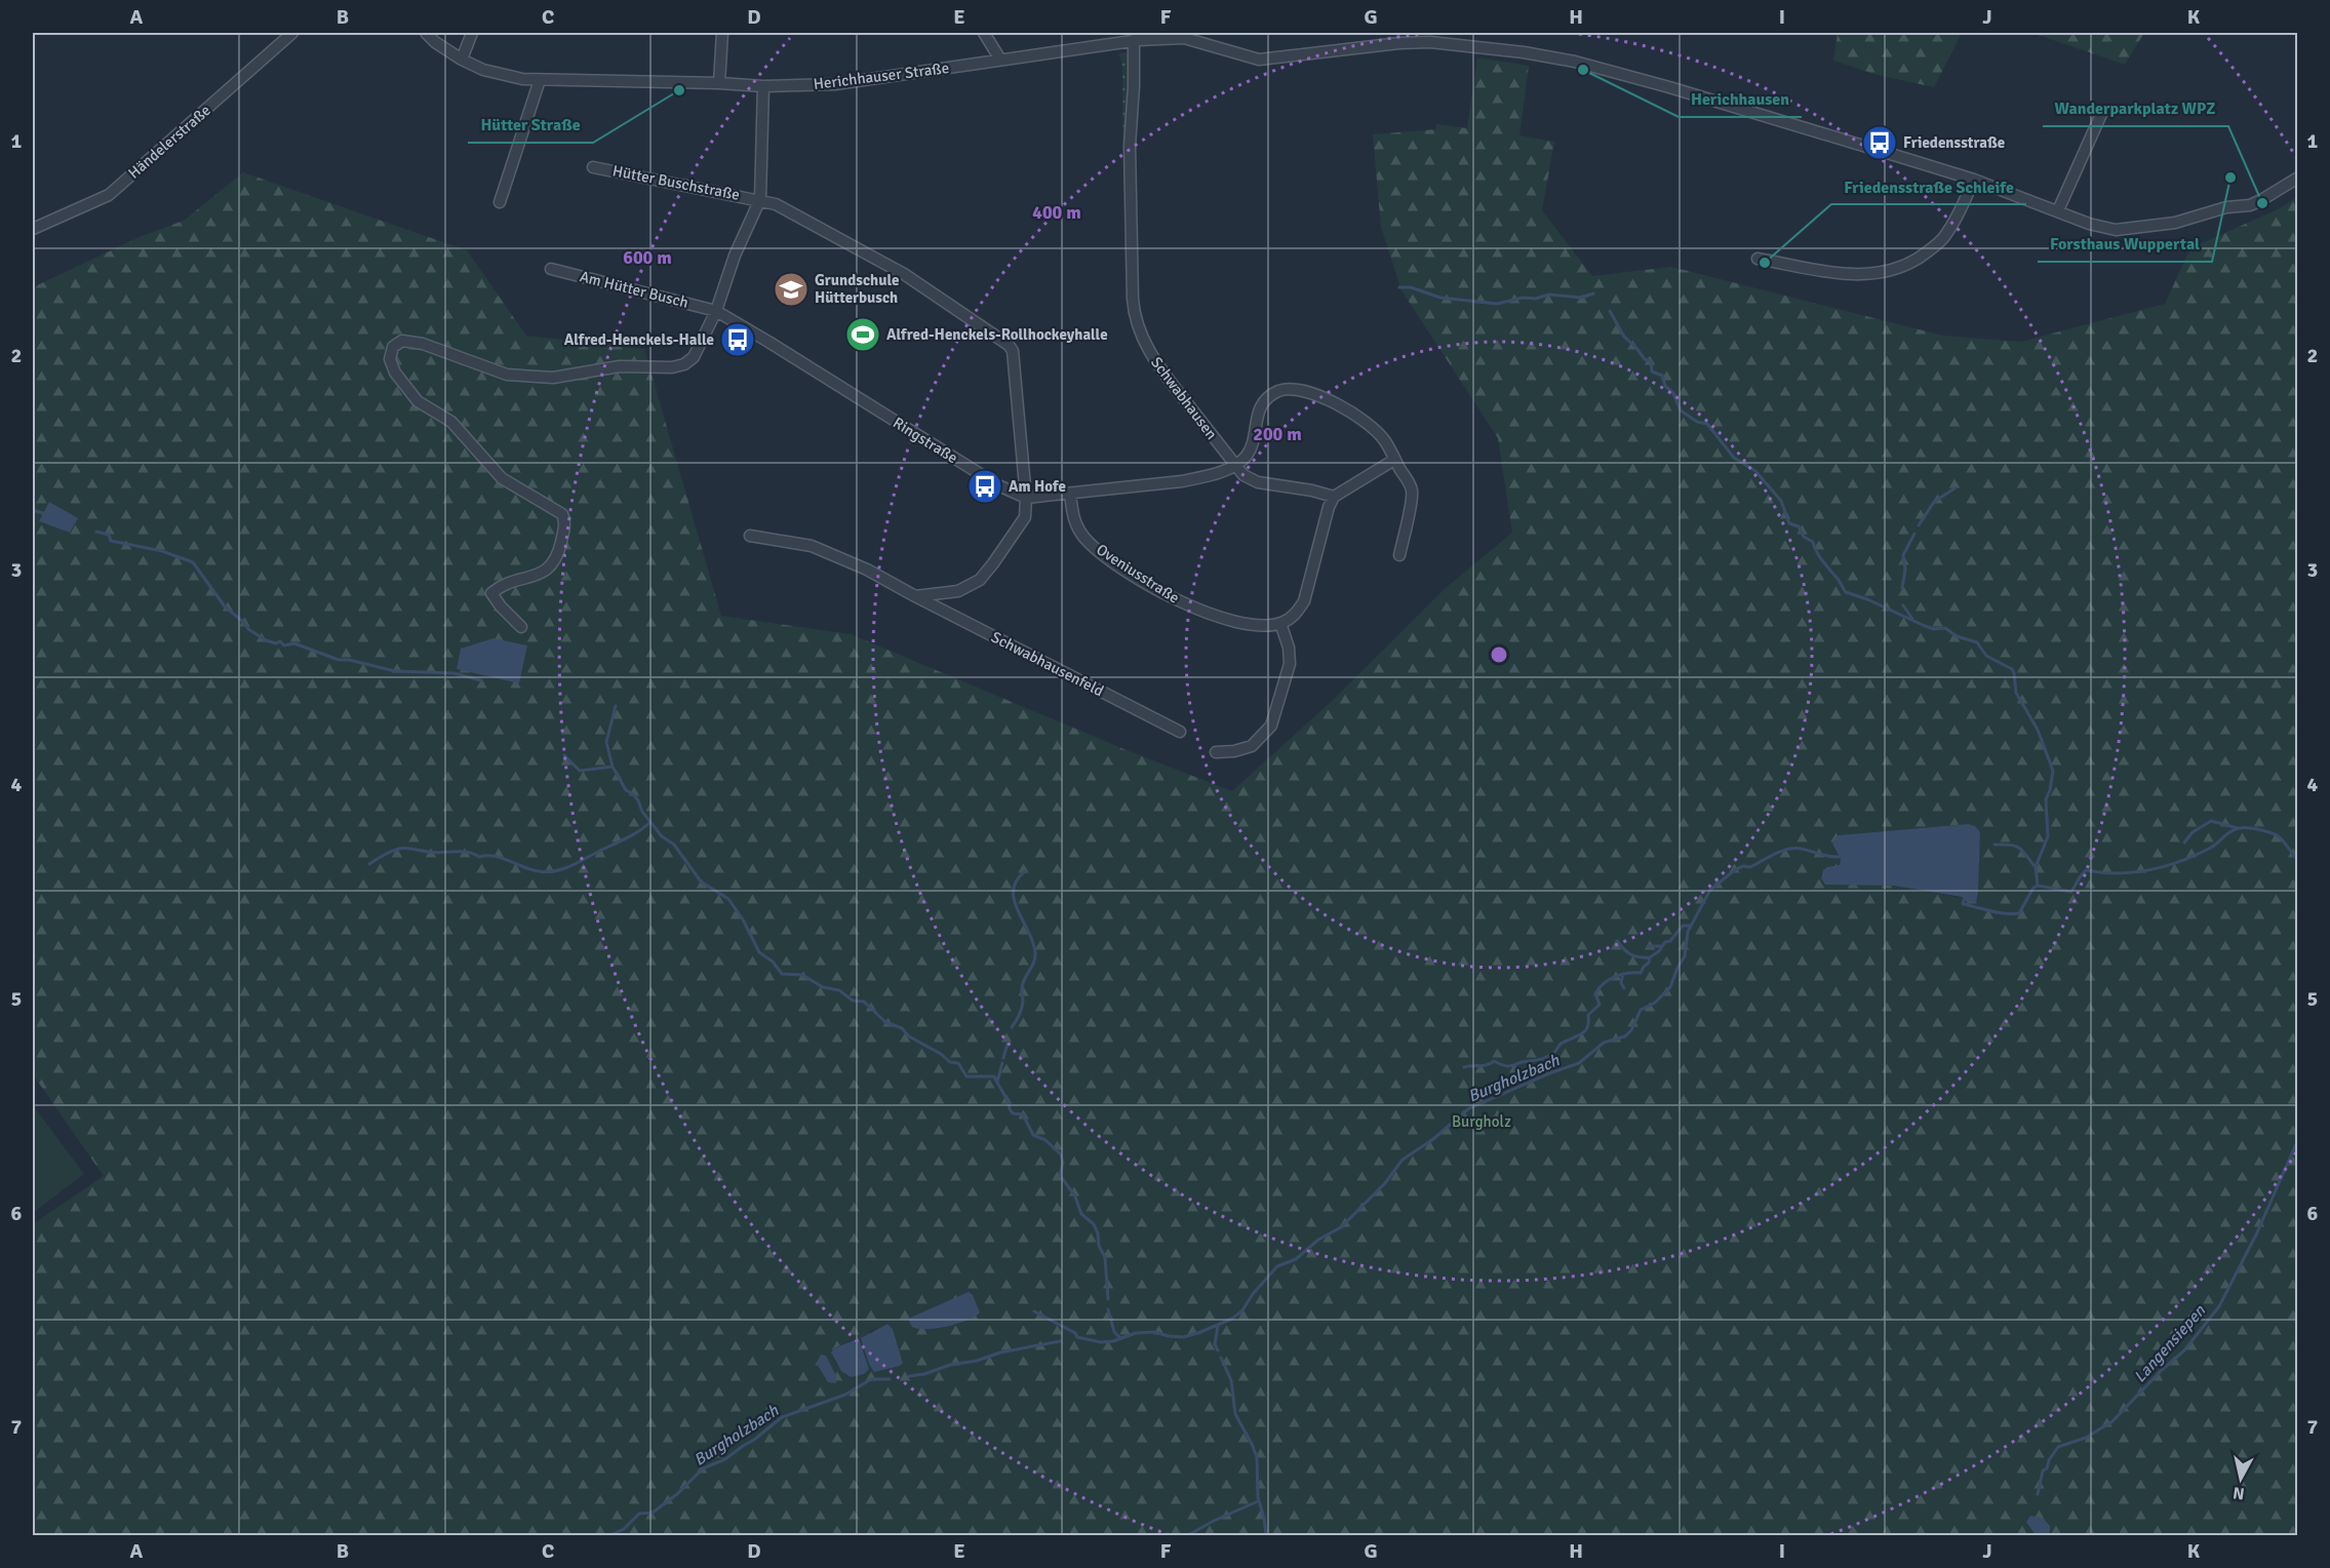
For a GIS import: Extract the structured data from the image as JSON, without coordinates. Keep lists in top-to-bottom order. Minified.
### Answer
{"streets":{"street":["Herichhauser Straße","Händelerstraße","Hütter Buschstraße","Am Hütter Busch","Schwabhausen","Ringstraße","Oveniusstraße","Schwabhausenfeld"]},"crossings":[["Herichhauser Straße","Hütter Buschstraße"],["Herichhauser Straße","Schwabhausen"],["Hütter Buschstraße","Am Hütter Busch"],["Hütter Buschstraße","Ringstraße"],["Am Hütter Busch","Ringstraße"],["Schwabhausen","Ringstraße"],["Ringstraße","Oveniusstraße"]],"water":["Burgholzbach","Langensiepen"],"parks":["Burgholz"],"places":{"other":["Herichhausen","Hütter Straße","Forsthaus Wuppertal","Wanderparkplatz WPZ","Friedensstraße Schleife"],"bus stop":["Friedensstraße","Alfred-Henckels-Halle","Am Hofe"],"school or university":["Grundschule Hütterbusch"],"sports":["Alfred-Henckels-Rollhockeyhalle"]},"north":"bottom","grid":{"columns":["A","B","C","D","E","F","G","H","I","J","K"],"rows":["1","2","3","4","5","6","7"]},"rings":["400 m","600 m","200 m"]}
